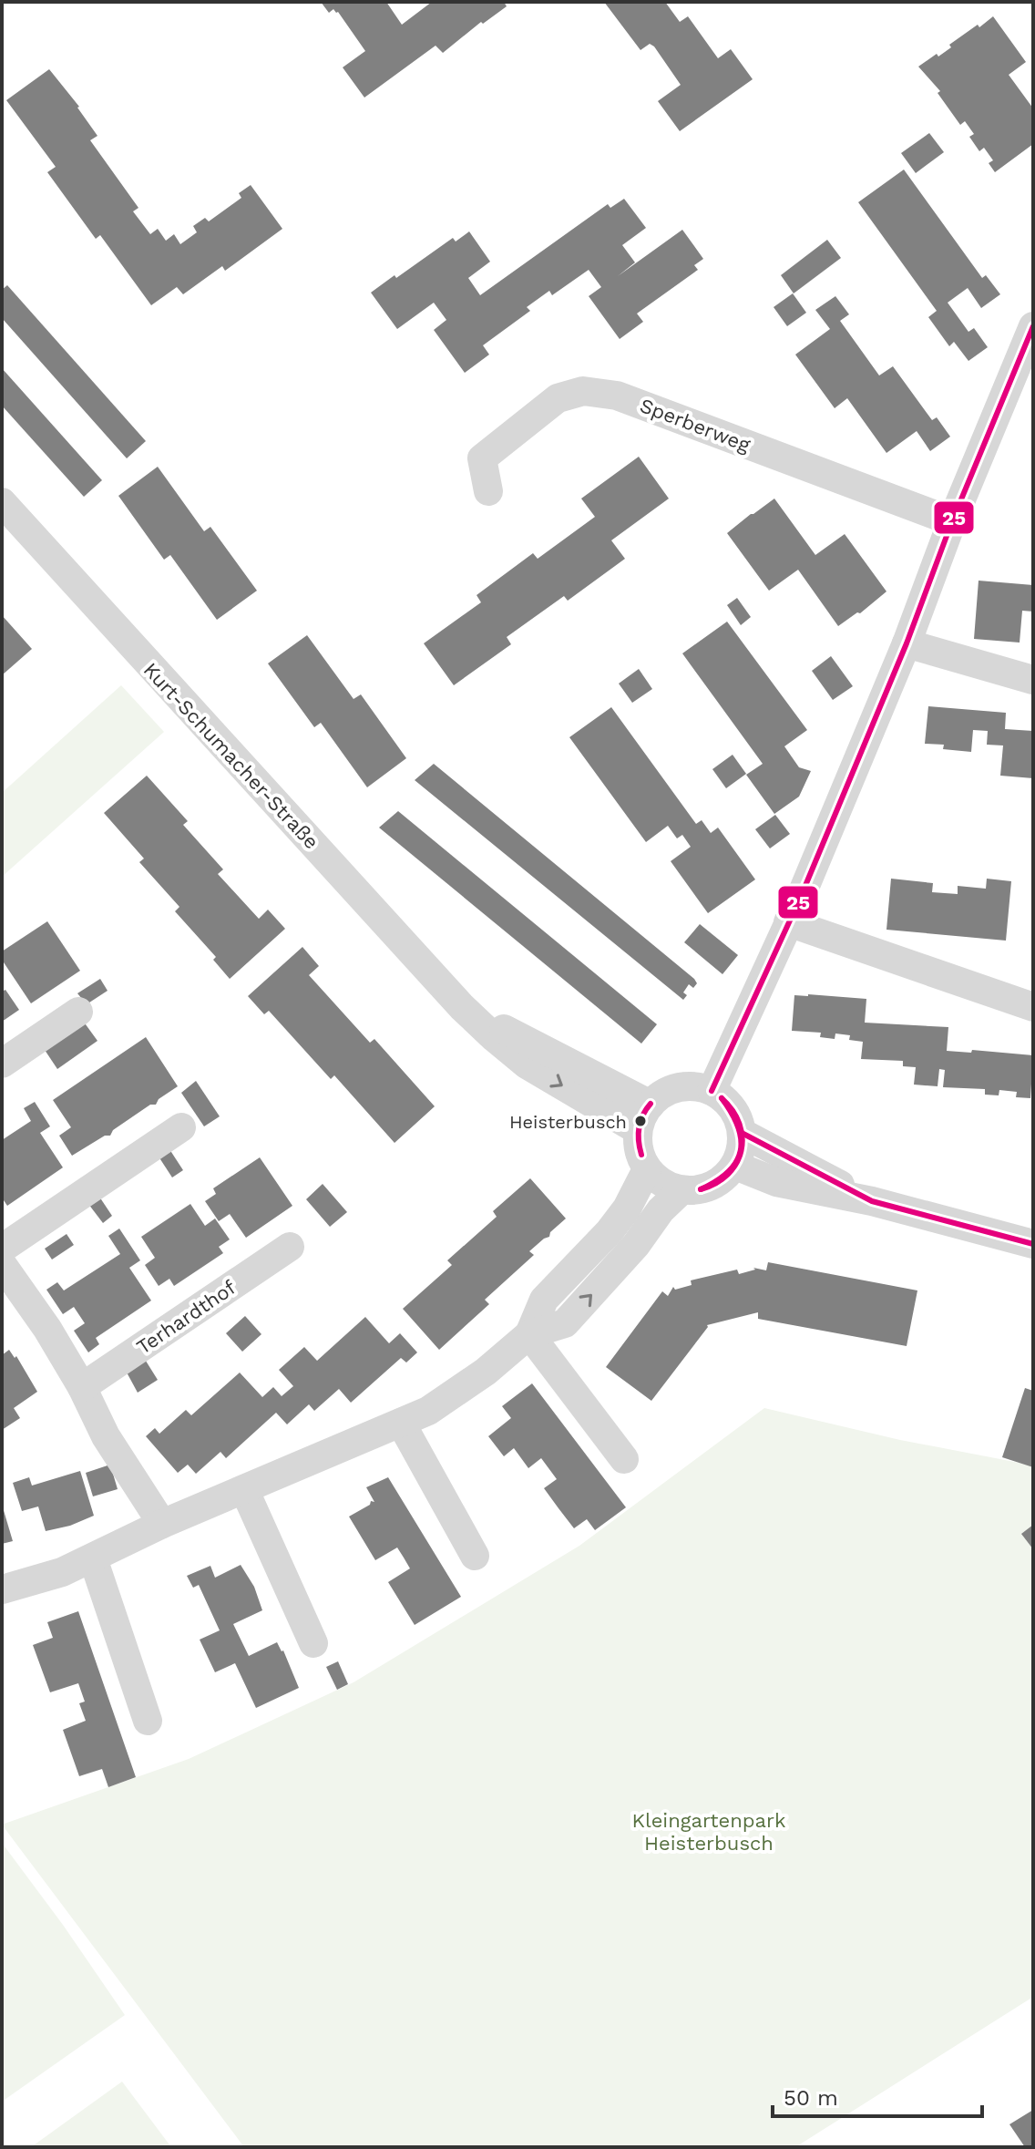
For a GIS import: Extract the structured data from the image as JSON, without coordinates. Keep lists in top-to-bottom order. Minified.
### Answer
{"streets":{"street":["Sperberweg","Kurt-Schumacher-Straße","Terhardthof"]},"parks":["Kleingartenpark Heisterbusch"],"places":["Heisterbusch"],"lines":["transit line 25"],"scale_bar":"50 m"}
